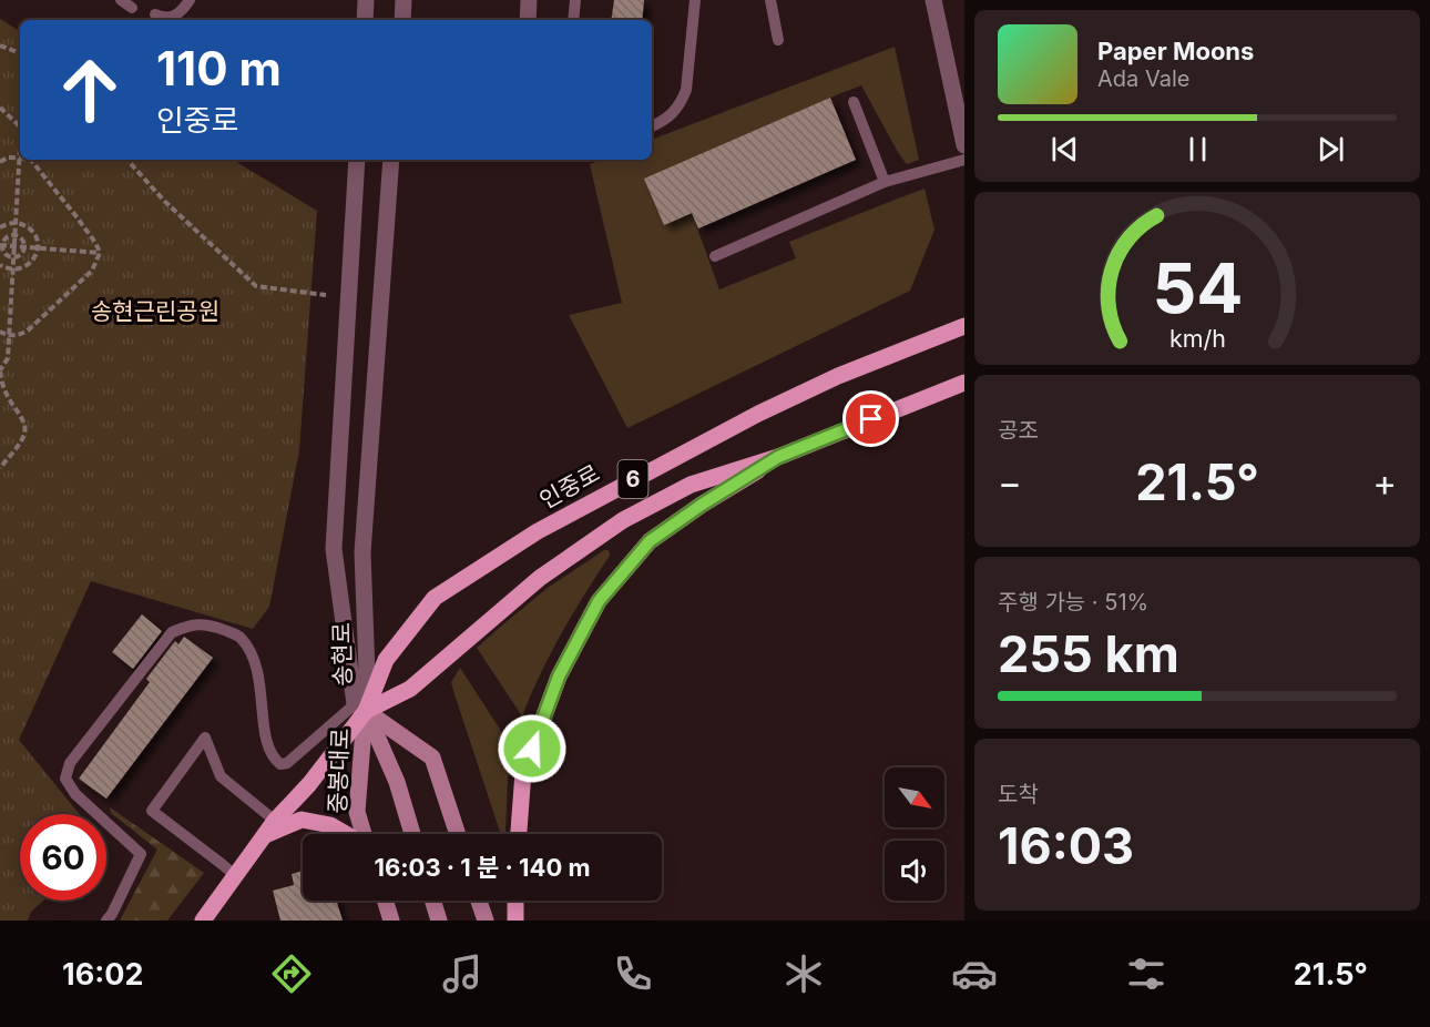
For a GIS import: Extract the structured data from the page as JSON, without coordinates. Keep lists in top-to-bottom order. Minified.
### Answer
{"streets":{"main road":["6","인중로","중봉대로"],"street":["송현로"]},"crossings":[["인중로","송현로"],["인중로","중봉대로"],["송현로","중봉대로"]],"parks":["송현근린공원"],"north":"bottom right","page":{"turn":["110 m","인중로"],"song":["Paper Moons","Ada Vale"],"tile":["공조",["주행 가능 · 51%","255 km"],["도착","16:03"]],"heat":["−","21.5°","+"],"limit":"60","trip":"16:03 · 1 분 · 140 m","tabs":["16:02","21.5°"],"gauge":["54","km/h"]}}
